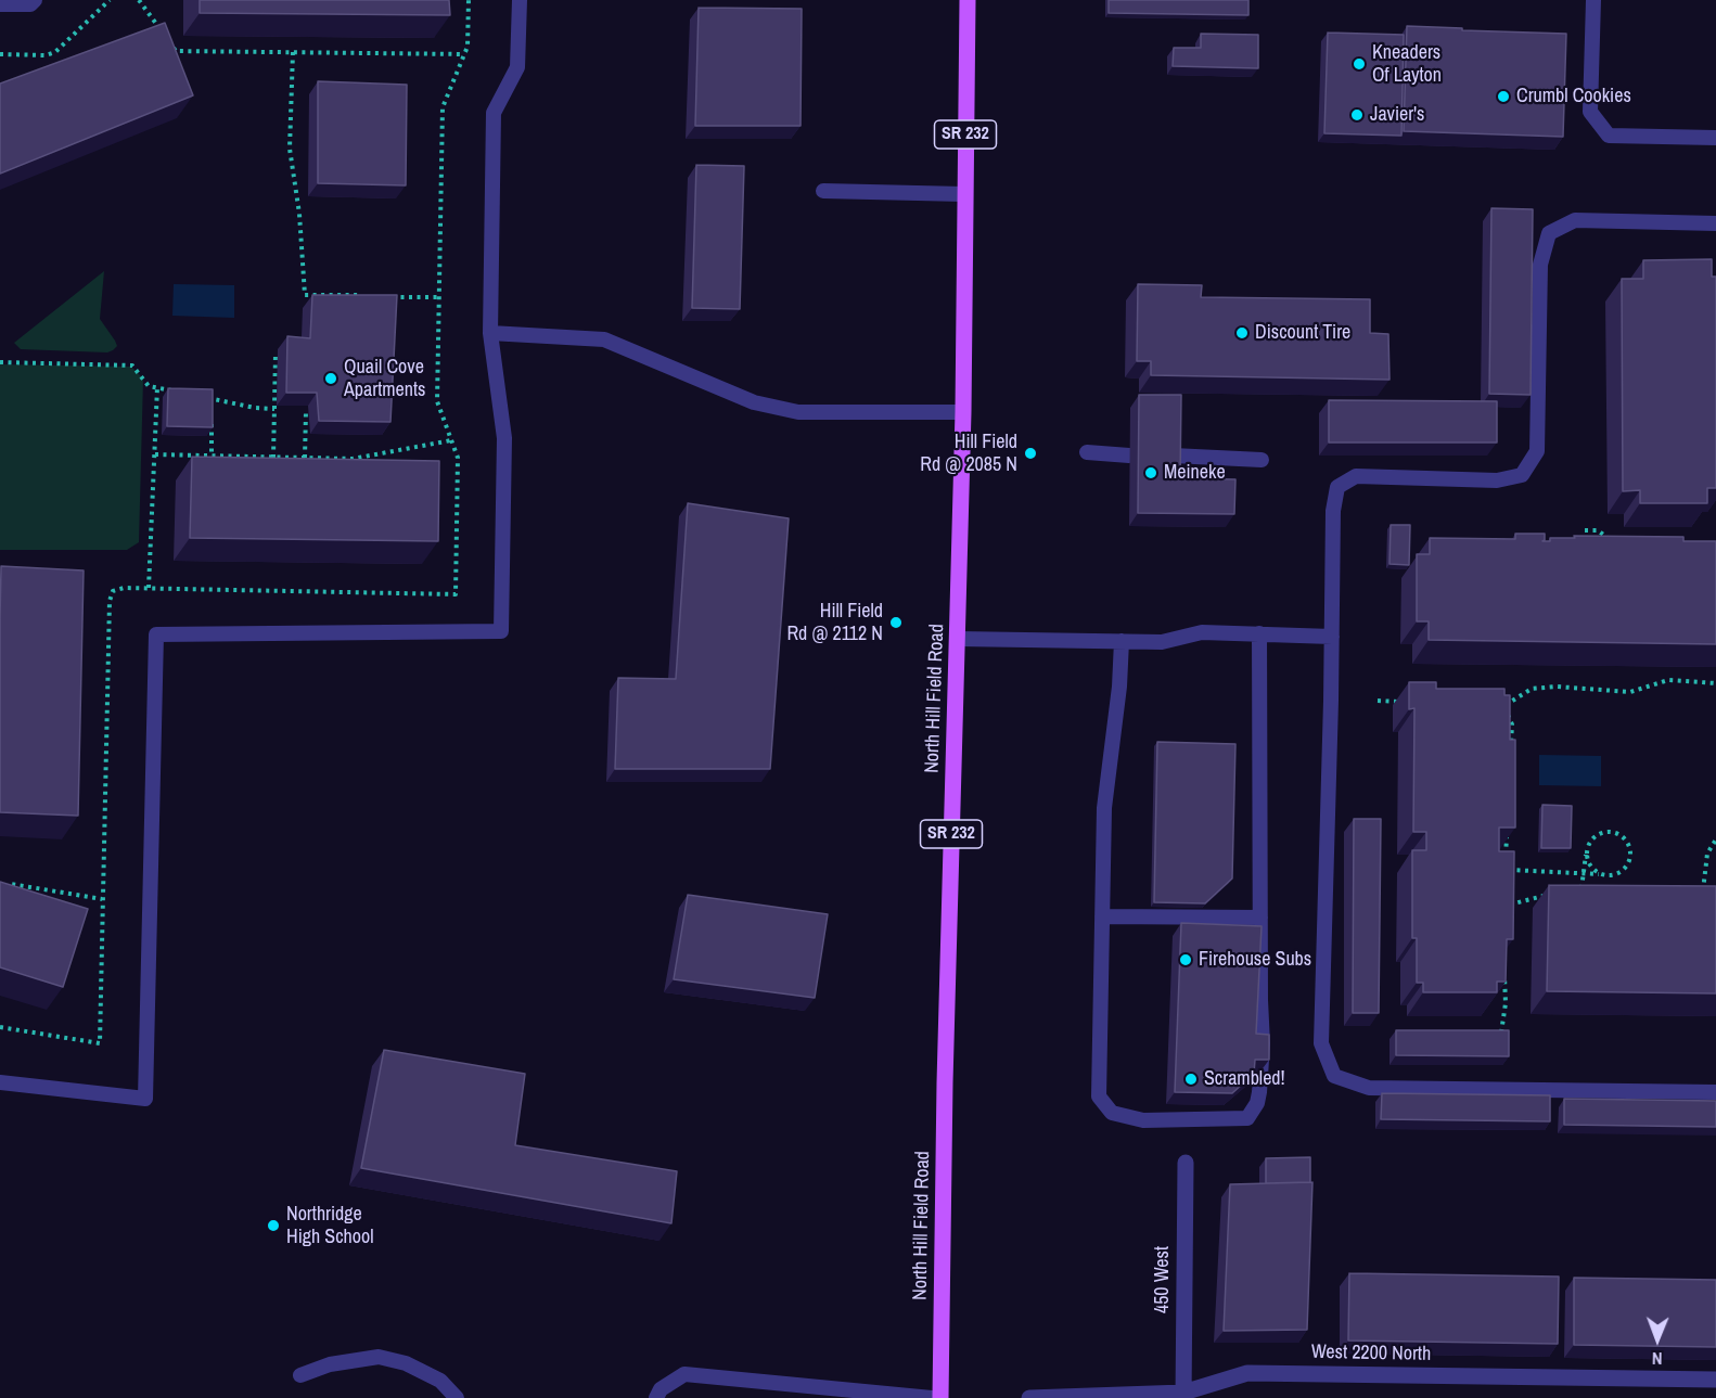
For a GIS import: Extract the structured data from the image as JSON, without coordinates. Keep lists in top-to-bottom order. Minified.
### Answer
{"streets":{"main road":["SR 232","North Hill Field Road"],"street":["450 West","West 2200 North"]},"crossings":[["450 West","West 2200 North"]],"places":["Kneaders Of Layton","Crumbl Cookies","Javier's","Discount Tire","Quail Cove Apartments","Hill Field Rd @ 2085 N","Meineke","Hill Field Rd @ 2112 N","Firehouse Subs","Scrambled!","Northridge High School"],"north":"bottom"}
